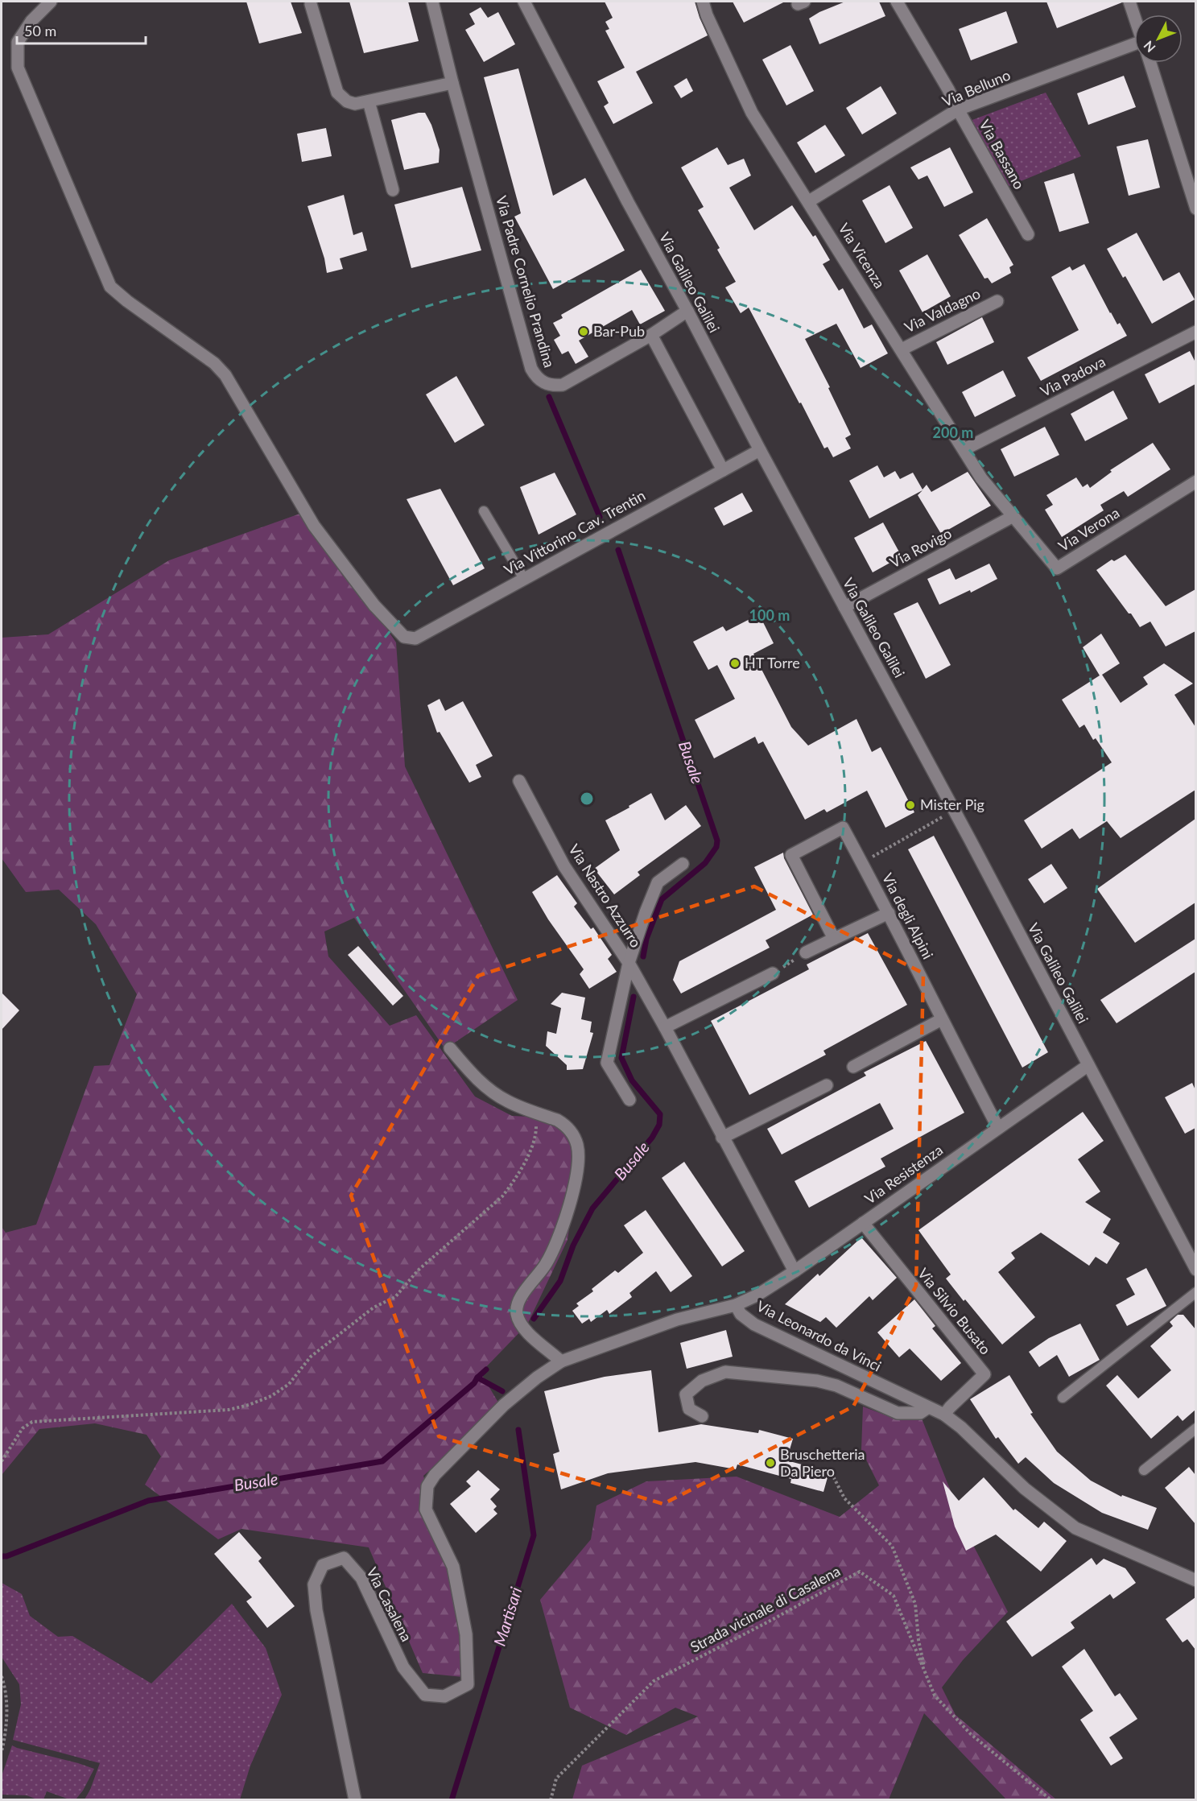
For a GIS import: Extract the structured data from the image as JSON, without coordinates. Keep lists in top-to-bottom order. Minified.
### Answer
{"streets":{"street":["Via Belluno","Via Bassano","Via Vicenza","Via Padre Cornelio Prandina","Via Galileo Galilei","Via Valdagno","Via Padova","Via Verona","Via Vittorino Cav. Trentin","Via Rovigo","Via Nastro Azzurro","Via degli Alpini","Via Resistenza","Via Silvio Busato","Via Leonardo da Vinci","Via Casalena"],"path":["Strada vicinale di Casalena"]},"crossings":[["Via Belluno","Via Bassano"],["Via Belluno","Via Vicenza"],["Via Vicenza","Via Valdagno"],["Via Vicenza","Via Padova"],["Via Vicenza","Via Verona"],["Via Vicenza","Via Rovigo"],["Via Padre Cornelio Prandina","Via Galileo Galilei"],["Via Galileo Galilei","Via Vittorino Cav. Trentin"],["Via Galileo Galilei","Via Rovigo"],["Via Galileo Galilei","Via Resistenza"],["Via Verona","Via Rovigo"],["Via Nastro Azzurro","Via Resistenza"],["Via degli Alpini","Via Resistenza"],["Via Resistenza","Via Silvio Busato"],["Via Resistenza","Via Leonardo da Vinci"],["Via Silvio Busato","Via Leonardo da Vinci"],["Via Leonardo da Vinci","Via Casalena"]],"water":["Busale","Martisari"],"places":["Bar-Pub","HT Torre","Mister Pig","Bruschetteria Da Piero"],"scale_bar":"50 m","north":"bottom left","rings":["200 m","100 m"]}
